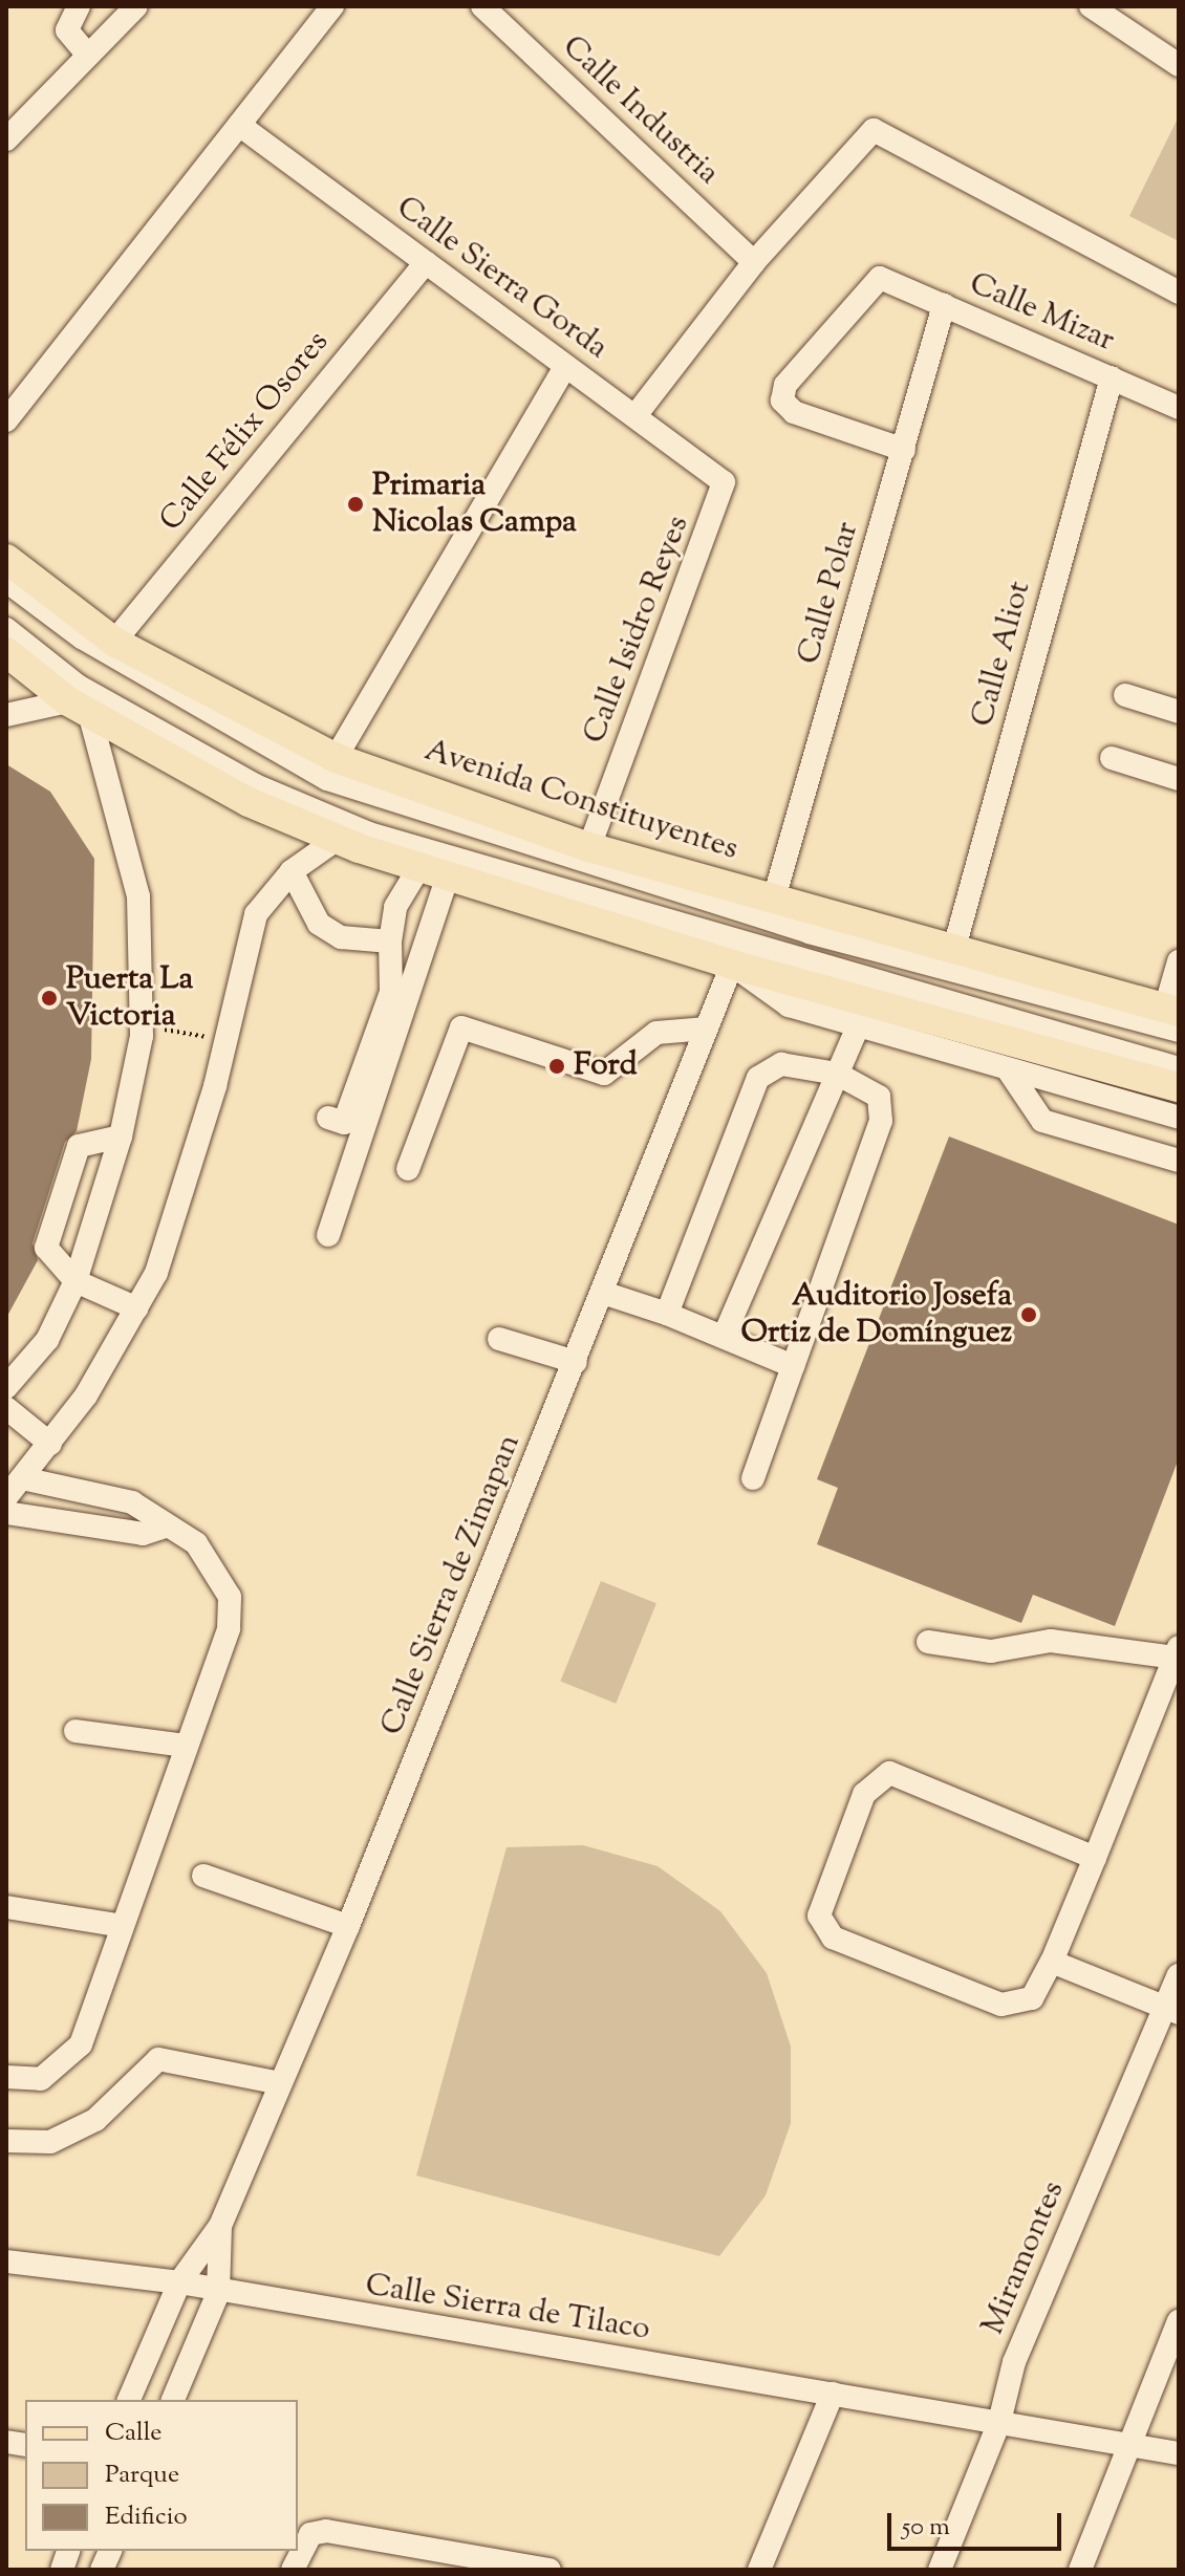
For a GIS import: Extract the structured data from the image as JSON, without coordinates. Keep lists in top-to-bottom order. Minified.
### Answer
{"streets":{"main road":["Avenida Constituyentes"],"street":["Calle Industria","Calle Sierra Gorda","Calle Mizar","Calle Félix Osores","Calle Polar","Calle Isidro Reyes","Calle Aliot","Calle Sierra de Zimapan","Miramontes","Calle Sierra de Tilaco"]},"crossings":[["Calle Sierra Gorda","Calle Félix Osores"],["Calle Sierra Gorda","Calle Isidro Reyes"],["Calle Mizar","Calle Polar"],["Calle Mizar","Calle Aliot"],["Calle Félix Osores","Avenida Constituyentes"],["Calle Polar","Avenida Constituyentes"],["Calle Isidro Reyes","Avenida Constituyentes"],["Calle Aliot","Avenida Constituyentes"],["Calle Sierra de Zimapan","Calle Sierra de Tilaco"],["Miramontes","Calle Sierra de Tilaco"]],"places":["Primaria Nicolas Campa","Puerta La Victoria","Ford","Auditorio Josefa Ortiz de Domínguez"],"legend":["Calle","Parque","Edificio"],"scale_bar":"50 m"}
